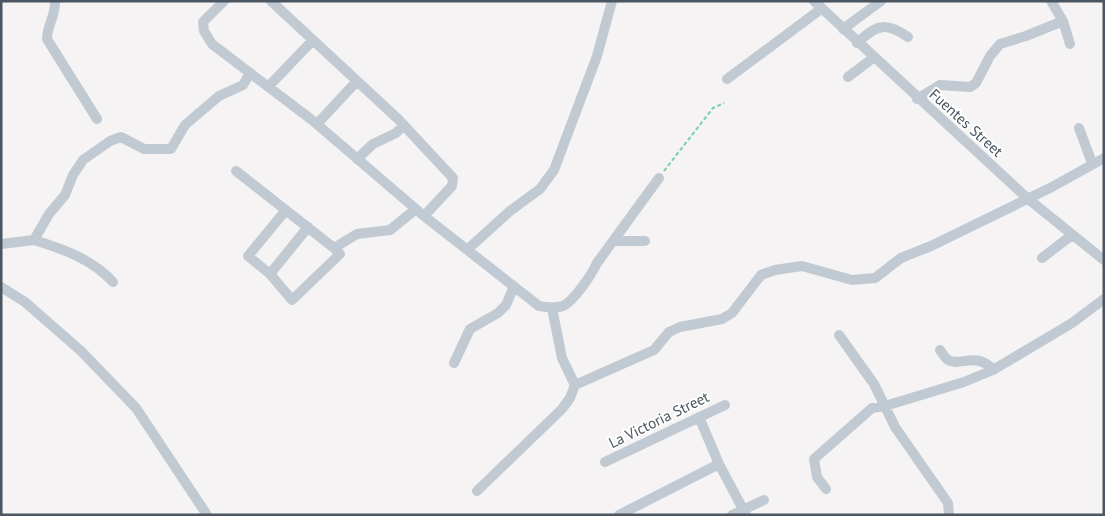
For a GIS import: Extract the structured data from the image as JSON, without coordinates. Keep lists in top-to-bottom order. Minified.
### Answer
{"streets":{"street":["Fuentes Street","La Victoria Street"]}}
